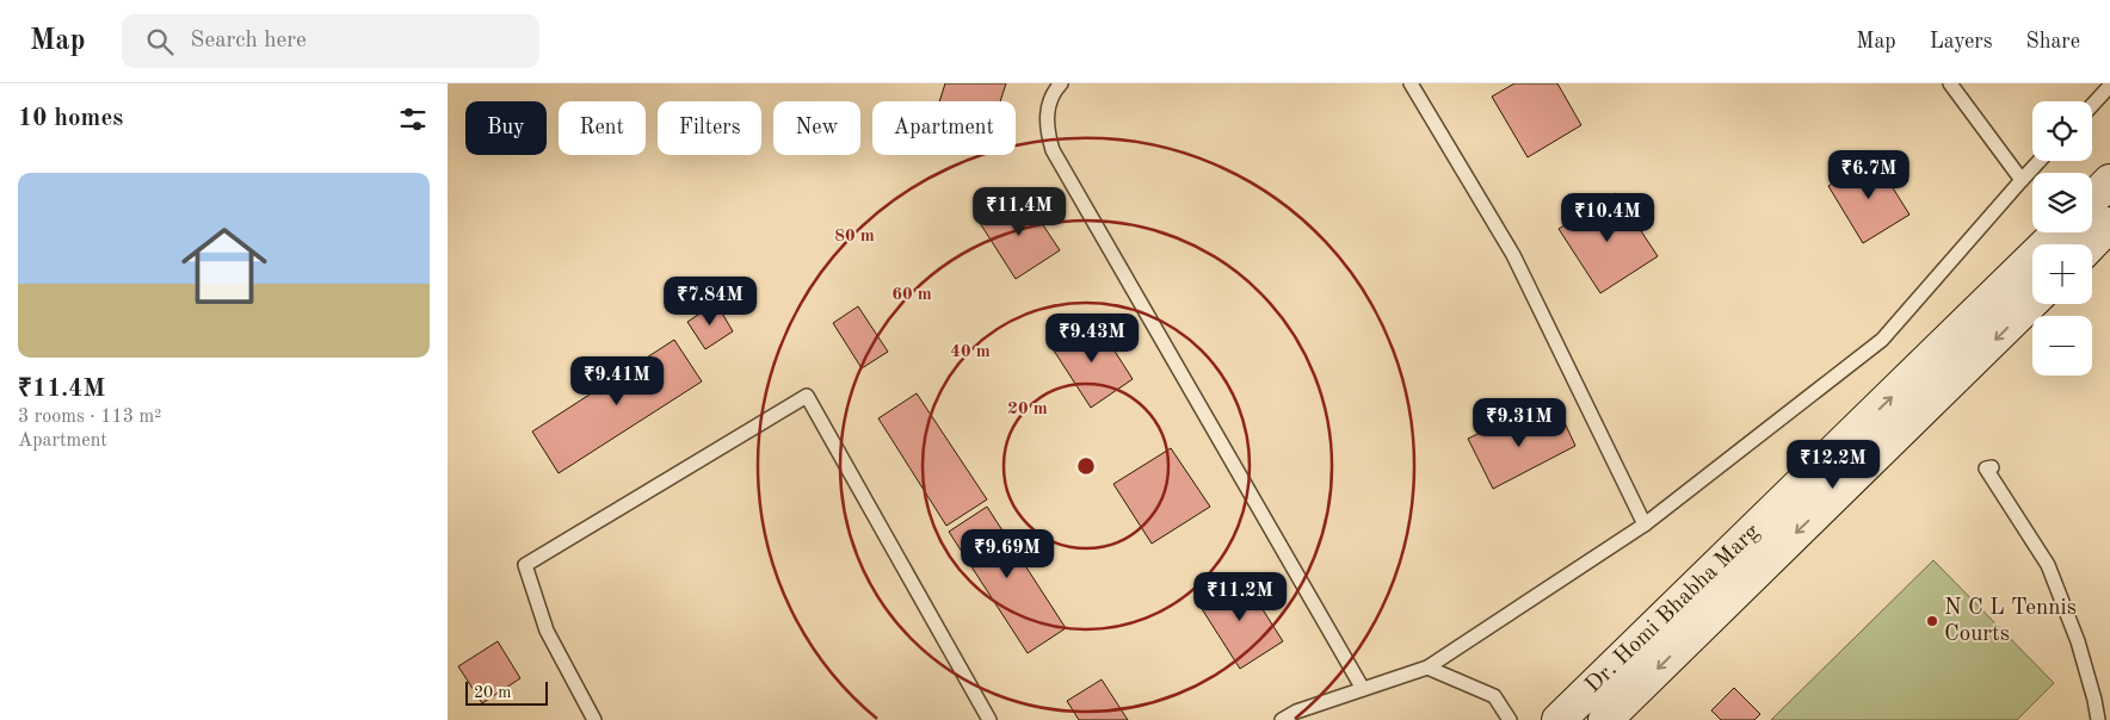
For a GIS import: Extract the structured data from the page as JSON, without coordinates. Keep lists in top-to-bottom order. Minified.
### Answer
{"streets":{"main road":["Dr. Homi Bhabha Marg"]},"places":["N C L Tennis Courts"],"scale_bar":"20 m","page":{"header":"Map","search":"Search here","nav":["Map","Layers","Share"],"heading":"10 homes","map_buttons":["+","−"],"chip":["Buy","Rent","Filters","New","Apartment"],"price":["₹6.7M","₹11.4M","₹10.4M","₹7.84M","₹9.43M","₹9.41M","₹9.31M","₹12.2M","₹9.69M","₹11.2M"],"list":[{"name":"₹11.4M","note":"3 rooms · 113 m² · Apartment"}],"scale":"20 m"},"rings":["80 m","60 m","40 m","20 m"]}
